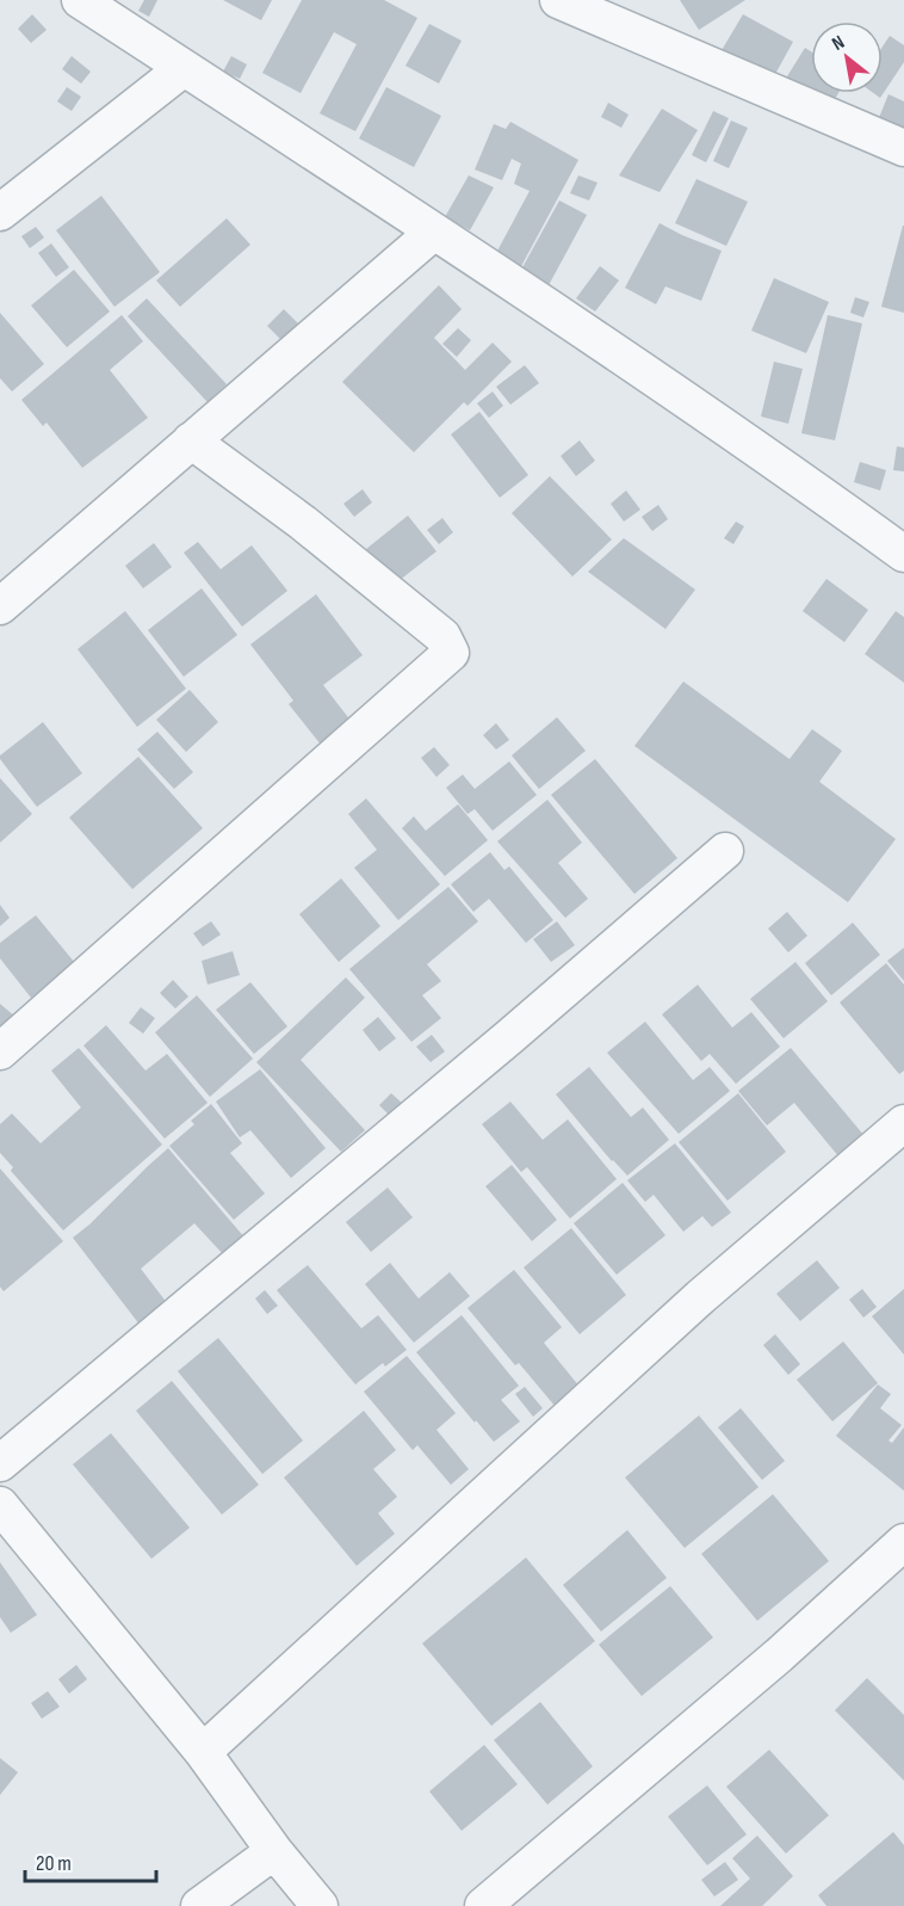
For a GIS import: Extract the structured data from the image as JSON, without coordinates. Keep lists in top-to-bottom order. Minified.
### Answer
{"scale_bar":"20 m","north":"top left"}
